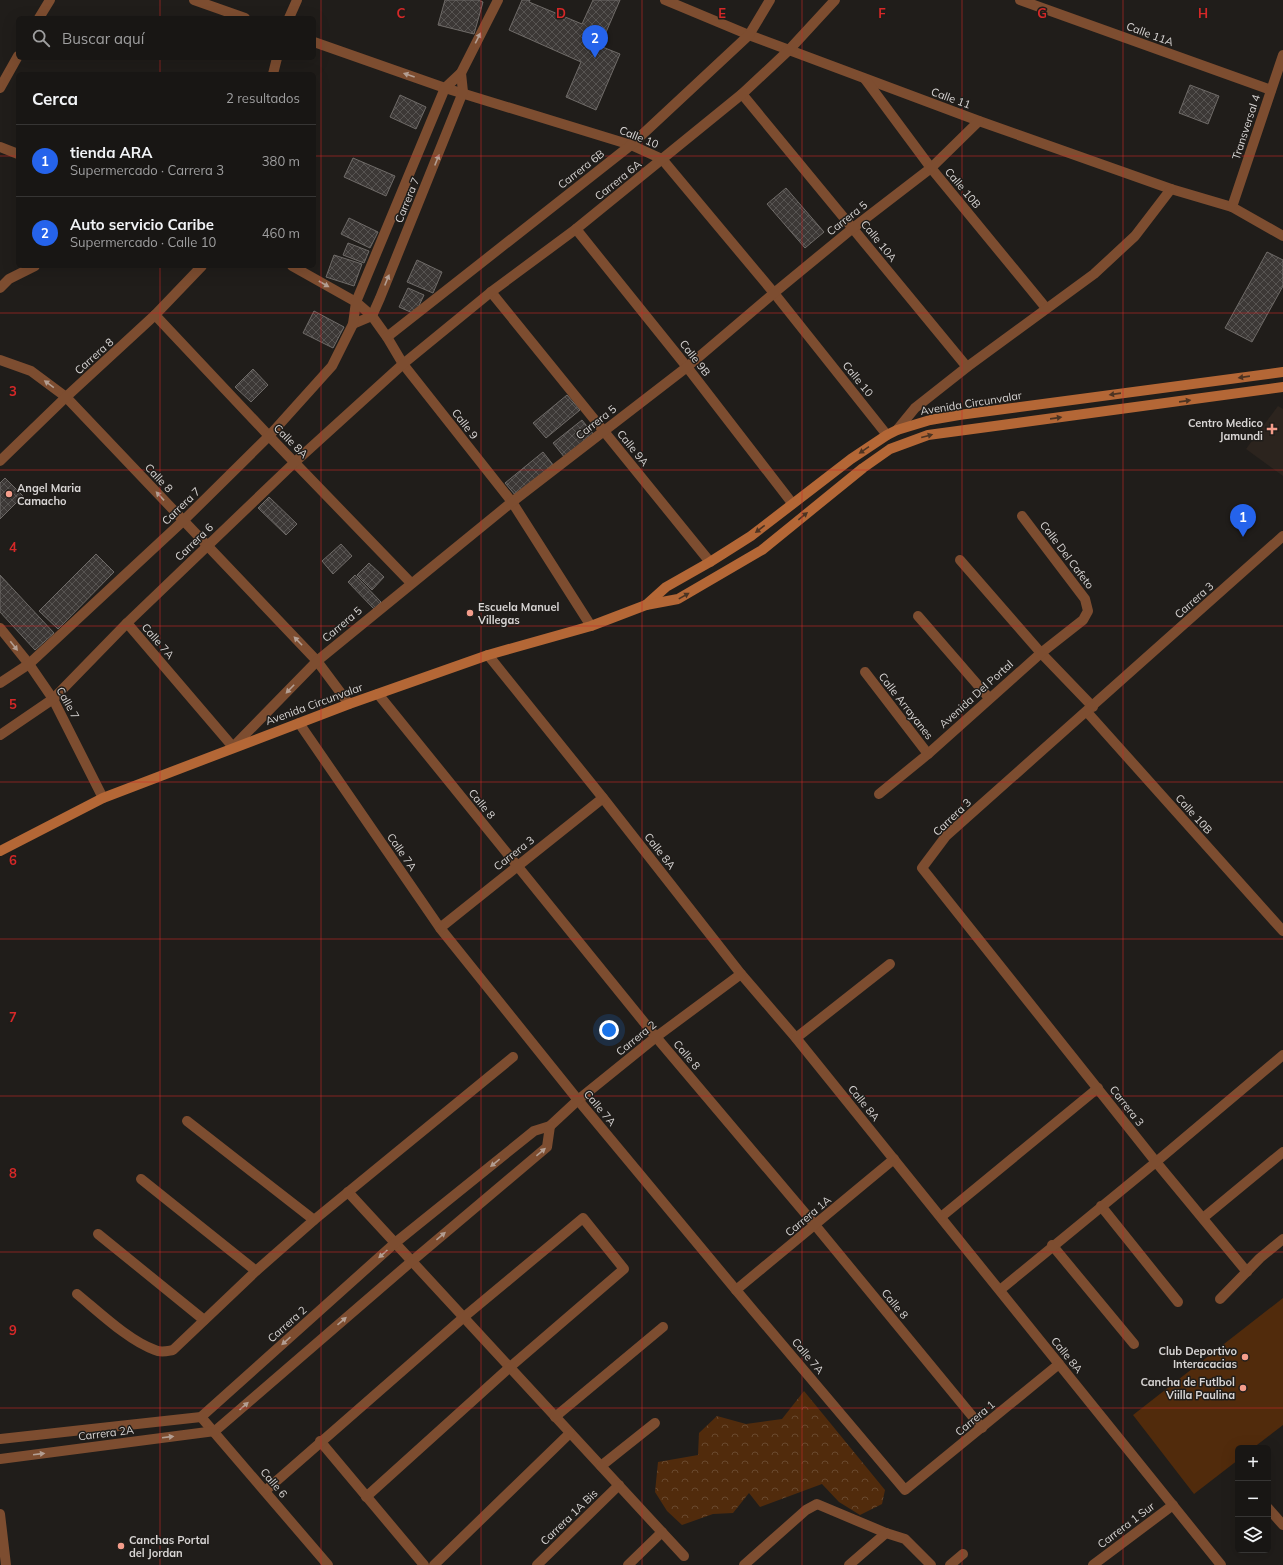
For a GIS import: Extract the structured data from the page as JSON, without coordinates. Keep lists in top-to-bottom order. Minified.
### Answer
{"streets":{"main road":["Avenida Circunvalar"],"street":["Calle 11A","Calle 11","Transversal 4","Calle 10","Carrera 6B","Carrera 6A","Calle 10B","Carrera 7","Carrera 5","Calle 10A","Carrera 8","Calle 9B","Calle 9","Calle 8A","Calle 9A","Calle 8","Carrera 6","Calle Del Cafeto","Carrera 3","Calle 7A","Avenida Del Portal","Calle 7","Calle Arrayanes","Carrera 2","Carrera 1A","Carrera 1","Carrera 2A","Calle 6","Carrera 1A Bis","Carrera 1 Sur"]},"crossings":[["Calle 11A","Transversal 4"],["Calle 11","Transversal 4"],["Calle 11","Carrera 6B"],["Calle 11","Carrera 6A"],["Calle 11","Calle 10B"],["Calle 11","Carrera 5"],["Calle 10","Carrera 6B"],["Calle 10","Carrera 6A"],["Calle 10","Carrera 7"],["Calle 10","Carrera 5"],["Calle 10","Avenida Circunvalar"],["Carrera 6B","Calle 9"],["Carrera 6A","Calle 10A"],["Carrera 6A","Calle 9B"],["Carrera 6A","Calle 9"],["Carrera 6A","Calle 9A"],["Carrera 6A","Carrera 6"],["Calle 10B","Carrera 5"],["Calle 10B","Carrera 3"],["Calle 10B","Avenida Del Portal"],["Carrera 7","Calle 9"],["Carrera 7","Calle 8A"],["Carrera 7","Calle 8"],["Carrera 7","Calle 7"],["Carrera 5","Calle 10A"],["Carrera 5","Calle 9B"],["Carrera 5","Avenida Circunvalar"],["Carrera 5","Calle 9"],["Carrera 5","Calle 8A"],["Carrera 5","Calle 9A"],["Carrera 5","Calle 8"],["Carrera 5","Calle 7A"],["Carrera 8","Calle 8A"],["Carrera 8","Calle 8"],["Calle 9B","Avenida Circunvalar"],["Avenida Circunvalar","Calle 9"],["Avenida Circunvalar","Calle 8A"],["Avenida Circunvalar","Calle 9A"],["Avenida Circunvalar","Calle 8"],["Avenida Circunvalar","Calle 7A"],["Avenida Circunvalar","Calle 7"],["Calle 9","Carrera 6"],["Calle 8A","Carrera 6"],["Calle 8A","Carrera 3"],["Calle 8A","Carrera 2"],["Calle 8A","Carrera 1A"],["Calle 8A","Carrera 1"],["Calle 8A","Carrera 1 Sur"],["Calle 8","Carrera 6"],["Calle 8","Carrera 3"],["Calle 8","Carrera 2"],["Calle 8","Carrera 1A"],["Calle 8","Carrera 1"],["Carrera 6","Calle 7A"],["Carrera 6","Calle 7"],["Calle Del Cafeto","Avenida Del Portal"],["Carrera 3","Calle 7A"],["Calle 7A","Carrera 2"],["Calle 7A","Carrera 1A"],["Calle 7A","Carrera 1"],["Avenida Del Portal","Calle Arrayanes"],["Carrera 2","Calle 6"],["Carrera 2A","Calle 6"]],"places":{"health":["Centro Medico Jamundi"],"other":["Angel Maria Camacho","Escuela Manuel Villegas","Club Deportivo Interacacias","Cancha de Futlbol Viilla Paulina","Canchas Portal del Jordan"]},"page":{"search":"Buscar aquí","pins":["2","1"],"heading":["Cerca","2 resultados"],"list":[{"mark":"1","name":"tienda ARA","note":"Supermercado · Carrera 3","value":"380 m"},{"mark":"2","name":"Auto servicio Caribe","note":"Supermercado · Calle 10","value":"460 m"}],"map_buttons":["+","−"]},"grid":{"columns":["C","D","E","F","G","H"],"rows":["3","4","5","6","7","8","9"]}}
